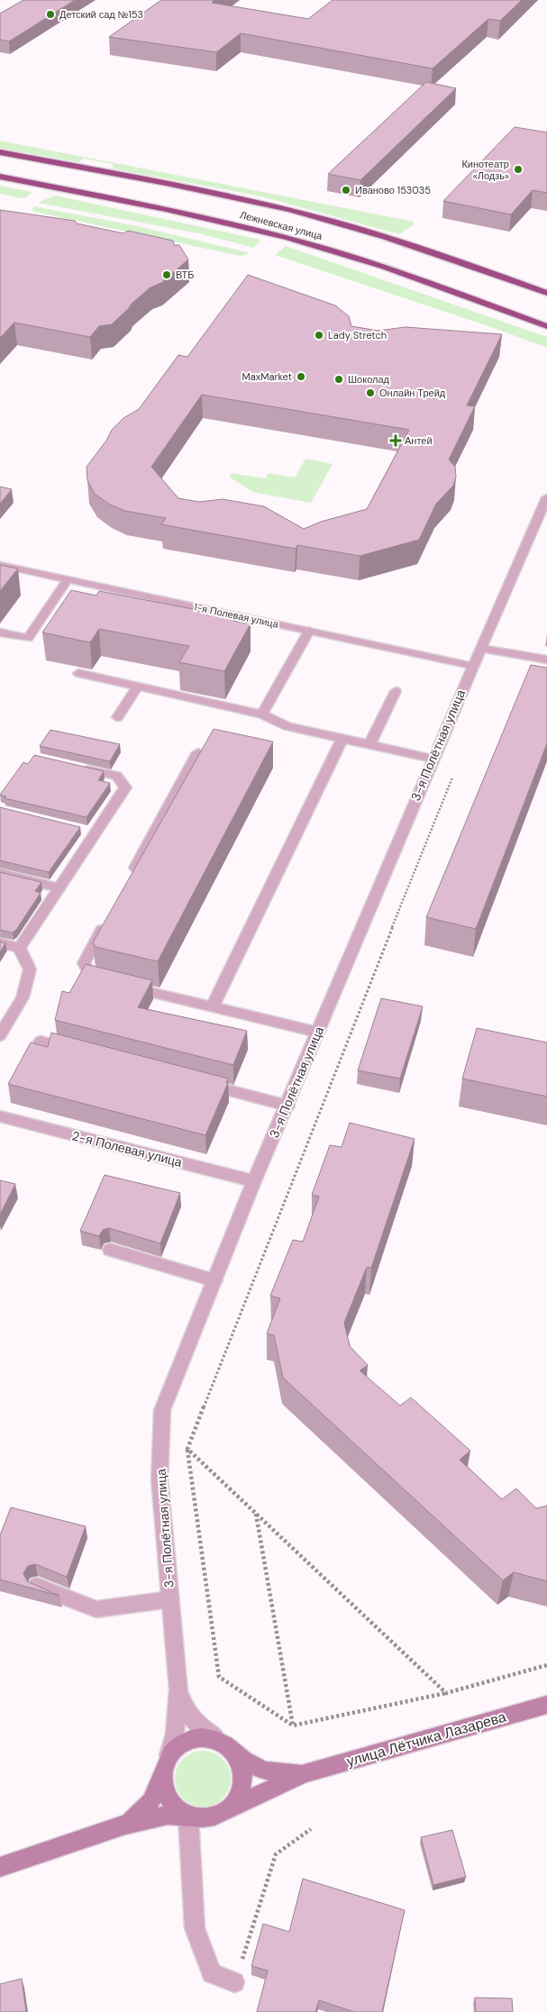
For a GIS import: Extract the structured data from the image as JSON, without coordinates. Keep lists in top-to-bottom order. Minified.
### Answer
{"streets":{"highway":["Лежневская улица"],"street":["1-я Полевая улица","3-я Полётная улица","2-я Полевая улица","улица Лётчика Лазарева"]},"crossings":[["1-я Полевая улица","3-я Полётная улица"],["3-я Полётная улица","2-я Полевая улица"],["3-я Полётная улица","улица Лётчика Лазарева"]],"places":{"other":["Детский сад №153","Кинотеатр «Лодзь»","Иваново 153035","ВТБ","Lady Stretch","MaxMarket","Шоколад","Онлайн Трейд"],"health":["Антей"]}}
